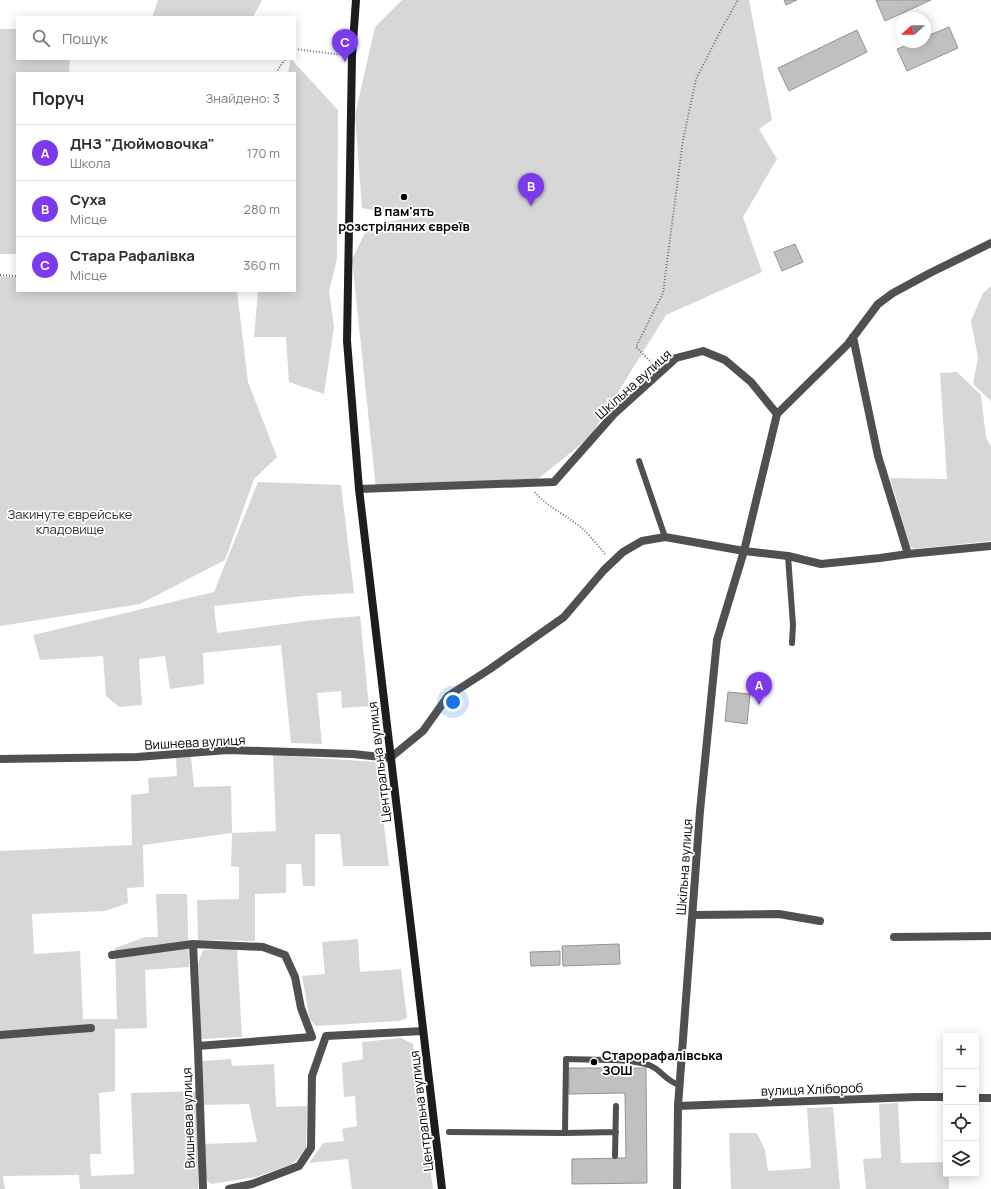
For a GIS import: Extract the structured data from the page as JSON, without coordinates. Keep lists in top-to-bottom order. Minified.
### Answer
{"streets":{"main road":["Центральна вулиця"],"street":["Шкільна вулиця","Вишнева вулиця","вулиця Хлібороб"]},"crossings":[["Шкільна вулиця","вулиця Хлібороб"],["Вишнева вулиця","Центральна вулиця"]],"parks":["Закинуте єврейське кладовище"],"places":["В пам'ять розстріляних євреїв","Старорафалівська ЗОШ"],"north":"left","page":{"search":"Пошук","pins":["C","B","A"],"heading":["Поруч","Знайдено: 3"],"list":[{"mark":"A","name":"ДНЗ \"Дюймовочка\"","note":"Школа","value":"170 m"},{"mark":"B","name":"Суха","note":"Місце","value":"280 m"},{"mark":"C","name":"Стара Рафалівка","note":"Місце","value":"360 m"}],"map_buttons":["+","−"]}}
